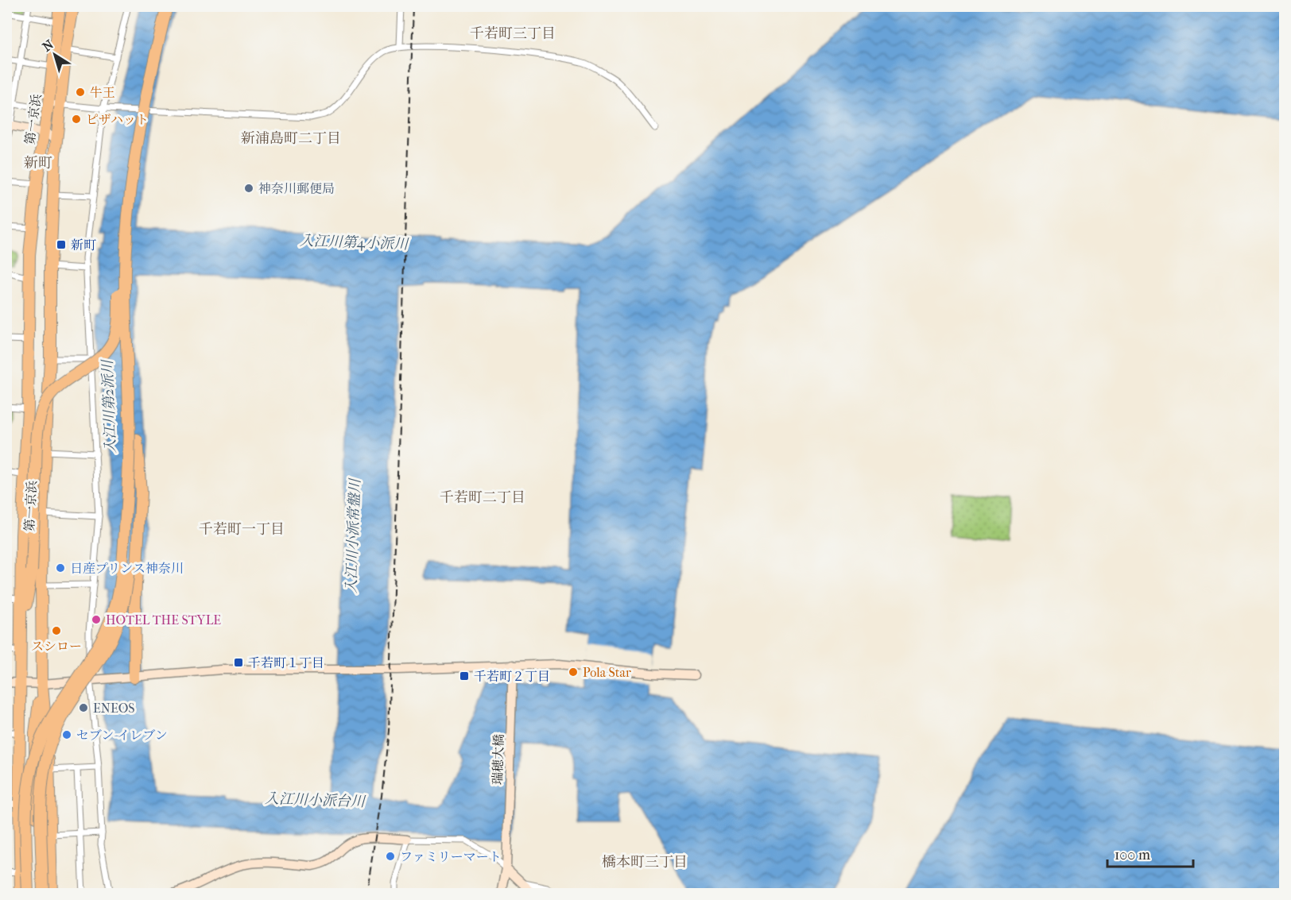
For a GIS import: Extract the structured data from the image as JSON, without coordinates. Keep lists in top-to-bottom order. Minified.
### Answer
{"streets":{"highway":["第一京浜"],"street":["瑞穂大橋"]},"districts":["千若町三丁目","新浦島町二丁目","新町","千若町二丁目","千若町一丁目","橋本町三丁目"],"water":["入江川第4小派川","入江川第2派川","入江川小派常盤川","入江川小派台川"],"places":{"other":["牛王","ピザハット","神奈川郵便局","日産プリンス神奈川","HOTEL THE STYLE","スシロー","Pola Star","ENEOS","セブン-イレブン","ファミリーマート"],"transit":["新町","千若町１丁目","千若町２丁目"]},"scale_bar":"100 m","north":"top left"}
